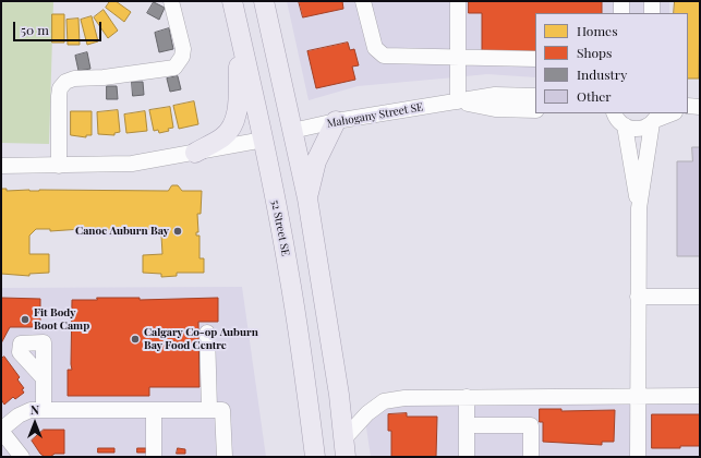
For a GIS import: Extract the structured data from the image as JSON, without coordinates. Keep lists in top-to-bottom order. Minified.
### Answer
{"streets":{"main road":["52 Street SE"],"street":["Mahogany Street SE"]},"places":["Canoe Auburn Bay","Fit Body Boot Camp","Calgary Co-op Auburn Bay Food Centre"],"legend":["Homes","Shops","Industry","Other"],"scale_bar":"50 m","north":"top"}
